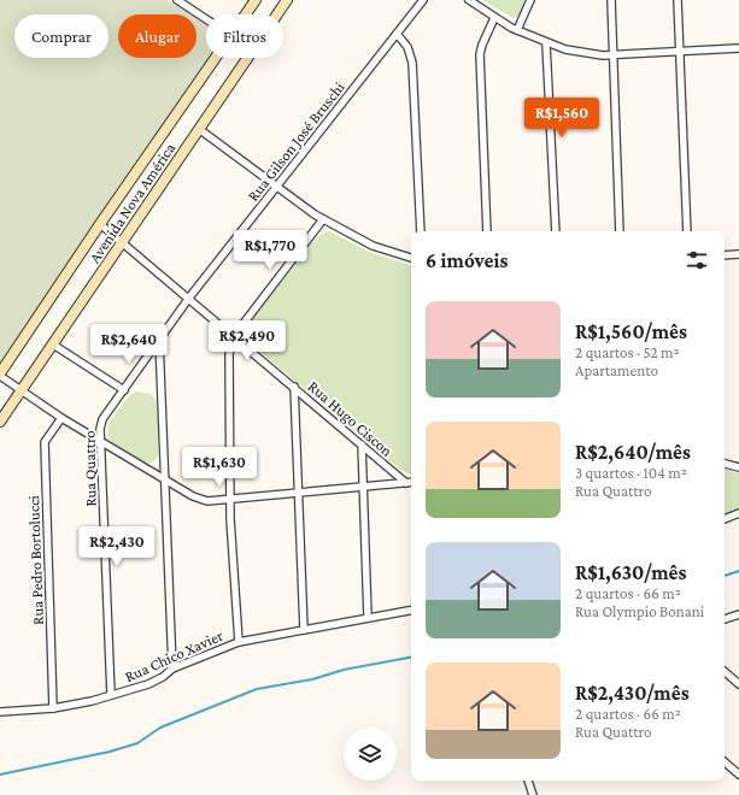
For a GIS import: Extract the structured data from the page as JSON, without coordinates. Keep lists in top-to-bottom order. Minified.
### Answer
{"streets":{"street":["Rua Gilson José Bruschi","Avenida Nova América","Rua Hugo Ciscon","Rua Quattro","Rua Pedro Bortolucci","Rua Chico Xavier"]},"crossings":[["Rua Gilson José Bruschi","Rua Hugo Ciscon"],["Rua Gilson José Bruschi","Rua Quattro"],["Avenida Nova América","Rua Hugo Ciscon"],["Rua Hugo Ciscon","Rua Quattro"],["Rua Quattro","Rua Chico Xavier"],["Rua Pedro Bortolucci","Rua Chico Xavier"]],"page":{"chip":["Comprar","Alugar","Filtros"],"price":["R$1,560","R$1,770","R$2,490","R$2,640","R$1,630","R$2,430"],"heading":"6 imóveis","list":[{"name":"R$1,560/mês","note":"2 quartos · 52 m² · Apartamento"},{"name":"R$2,640/mês","note":"3 quartos · 104 m² · Rua Quattro"},{"name":"R$1,630/mês","note":"2 quartos · 66 m² · Rua Olympio Bonani"},{"name":"R$2,430/mês","note":"2 quartos · 66 m² · Rua Quattro"}]}}
